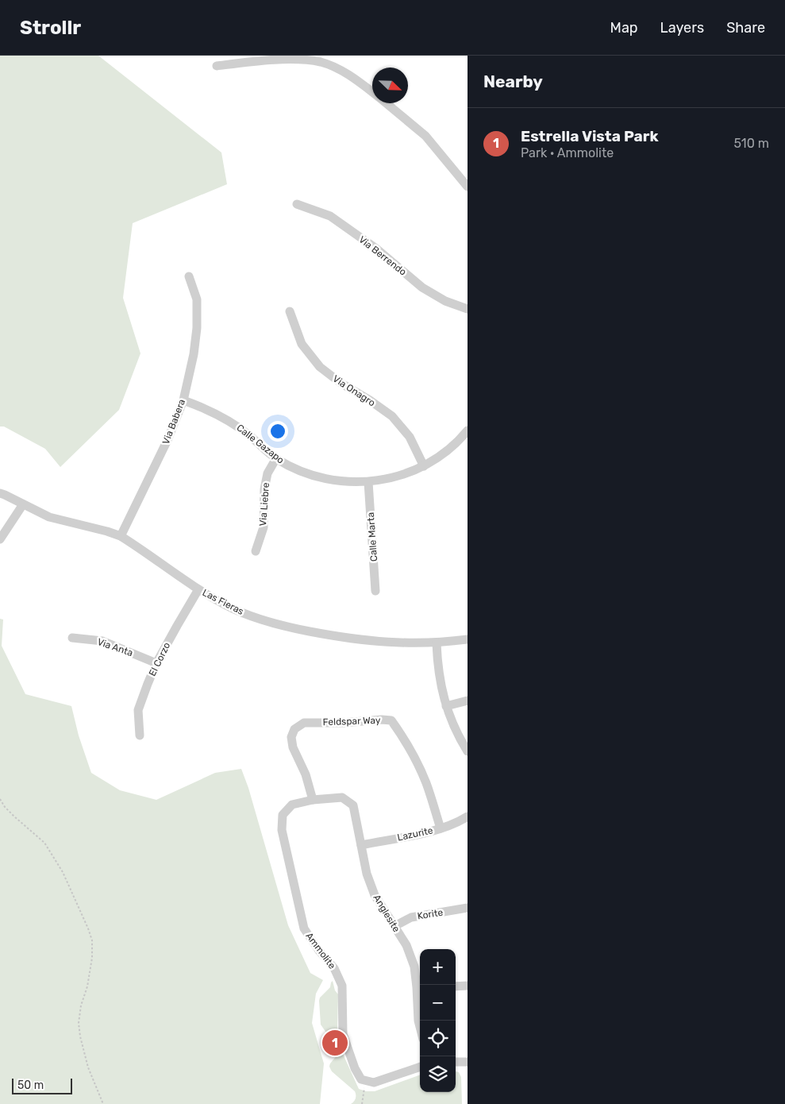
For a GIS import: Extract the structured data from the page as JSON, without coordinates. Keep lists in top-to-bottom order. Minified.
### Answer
{"streets":{"street":["Via Berrendo","Via Onagro","Via Babera","Calle Gazapo","Via Liebre","Calle Marta","Las Fieras","Via Anta","El Corzo","Feldspar Way","Lazurite","Anglesite","Korite","Ammolite"]},"crossings":[["Via Onagro","Calle Gazapo"],["Via Babera","Calle Gazapo"],["Via Babera","Las Fieras"],["Calle Gazapo","Via Liebre"],["Calle Gazapo","Calle Marta"],["Las Fieras","El Corzo"],["Via Anta","El Corzo"],["Feldspar Way","Lazurite"],["Feldspar Way","Anglesite"],["Feldspar Way","Ammolite"],["Lazurite","Anglesite"],["Anglesite","Korite"],["Anglesite","Ammolite"]],"scale_bar":"50 m","north":"bottom right","page":{"header":"Strollr","nav":["Map","Layers","Share"],"heading":"Nearby","list":[{"mark":"1","name":"Estrella Vista Park","note":"Park · Ammolite","value":"510 m"}],"map_buttons":["+","−"],"pins":"1","scale":"50 m"}}
